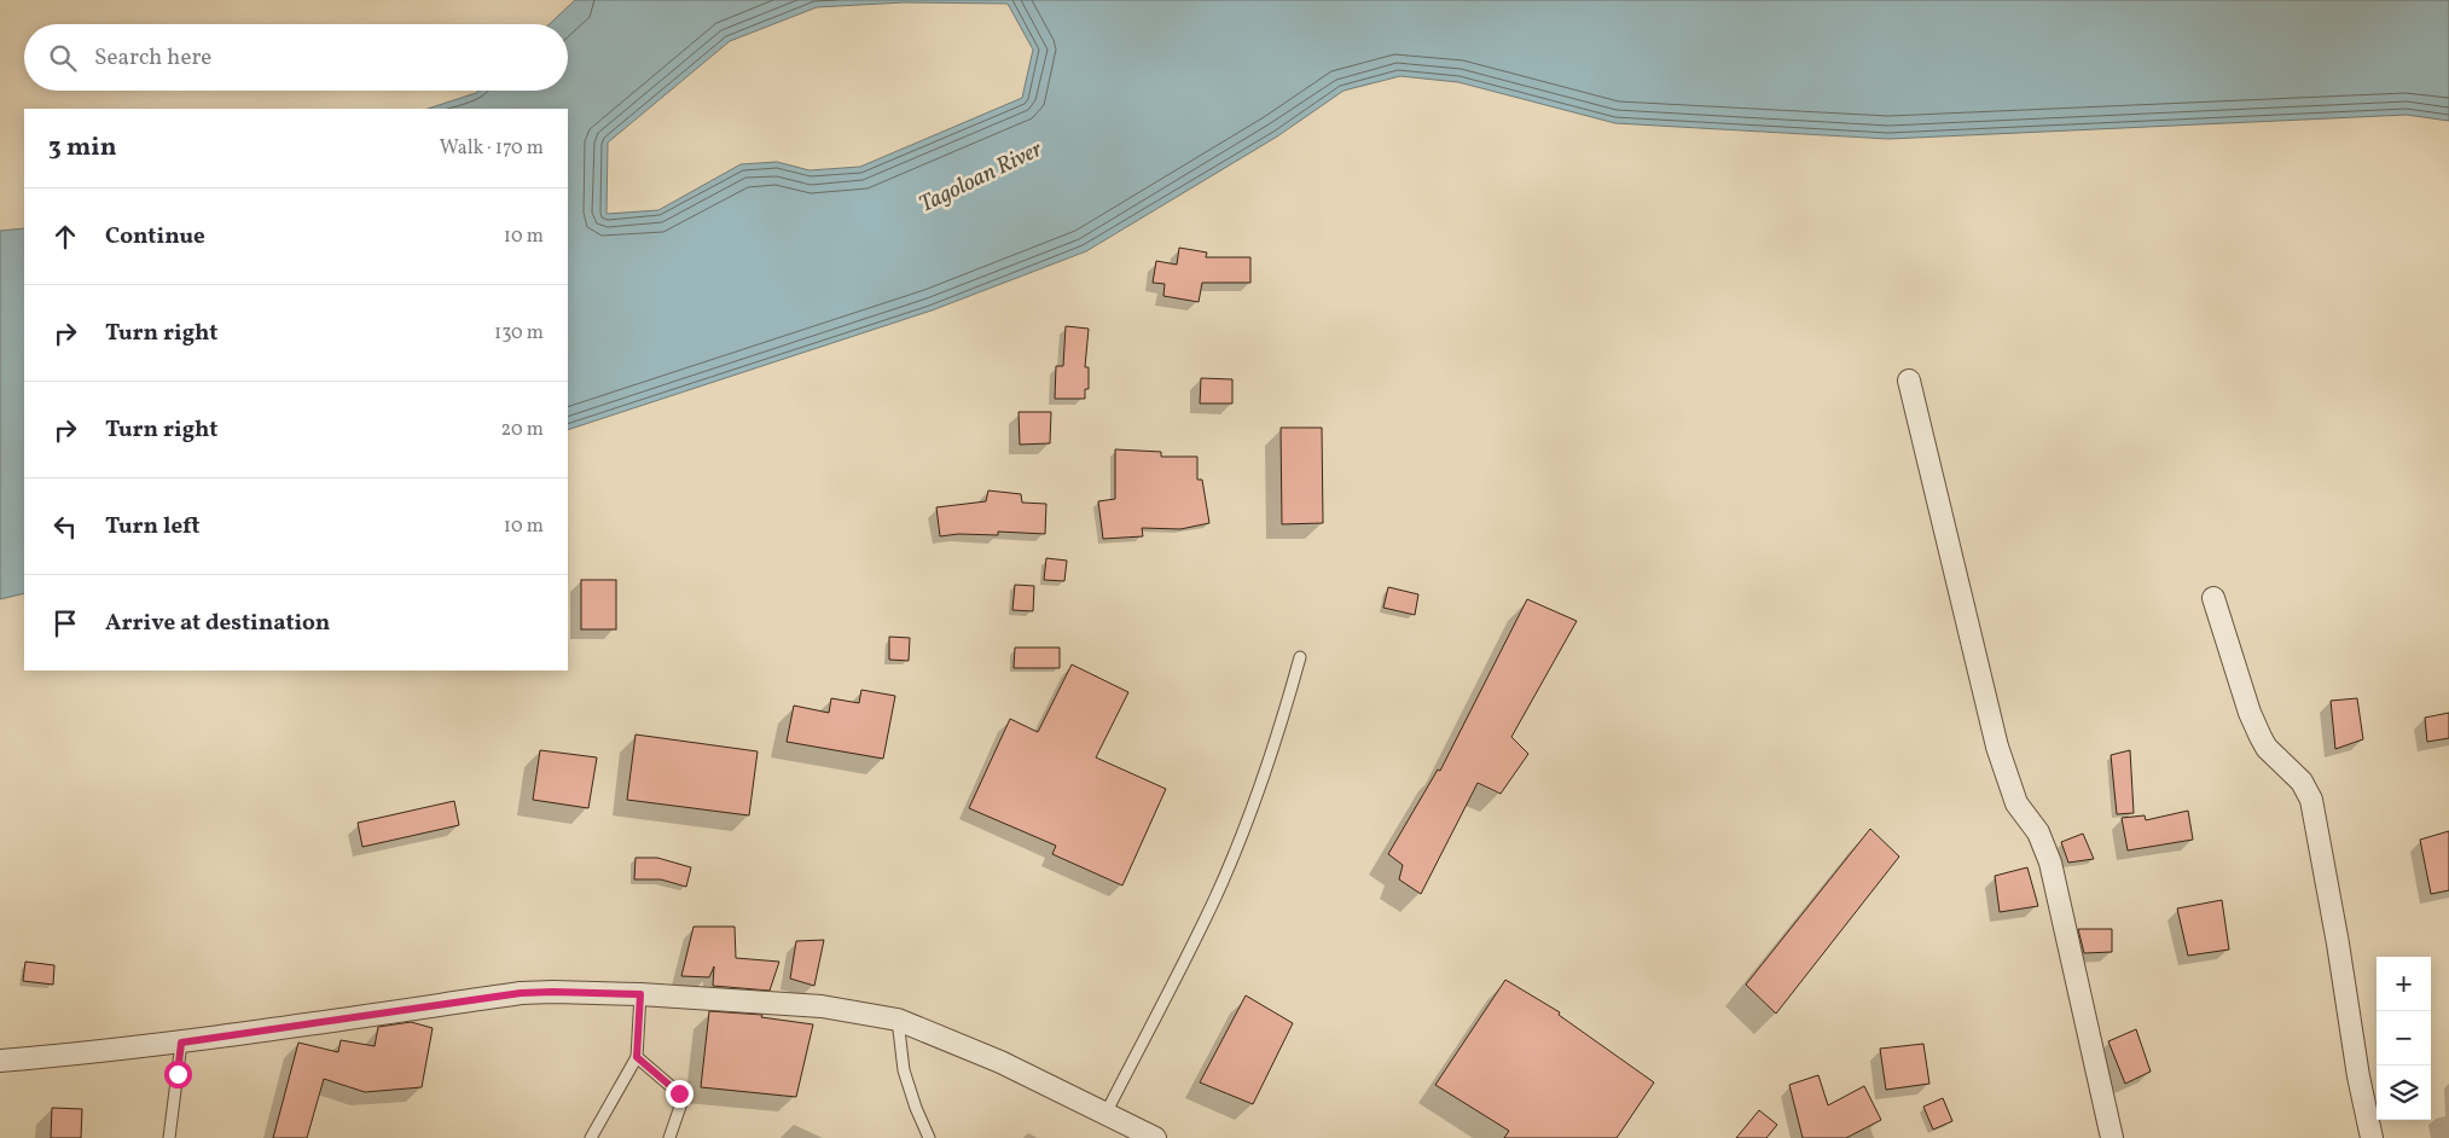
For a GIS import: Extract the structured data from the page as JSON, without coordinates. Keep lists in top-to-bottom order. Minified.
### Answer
{"water":["Tagoloan River"],"page":{"search":"Search here","heading":["3 min","Walk · 170 m"],"list":[["Continue","10 m"],["Turn right","130 m"],["Turn right","20 m"],["Turn left","10 m"],"Arrive at destination"],"map_buttons":["+","−"]}}
